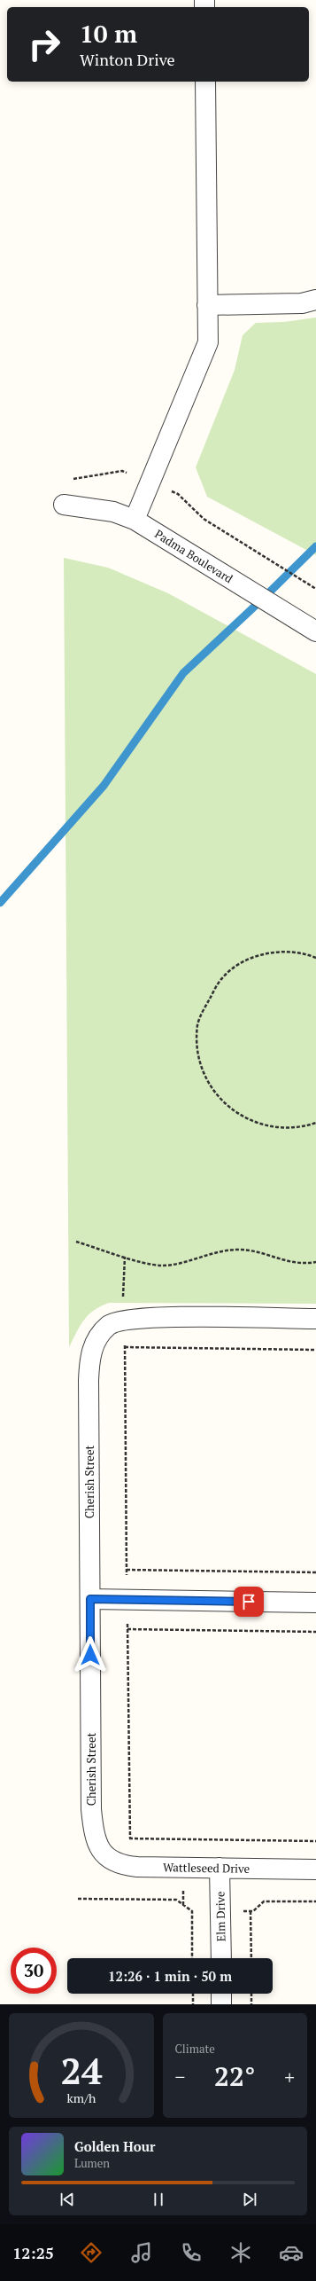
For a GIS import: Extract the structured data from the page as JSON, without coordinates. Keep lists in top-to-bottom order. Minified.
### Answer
{"streets":{"street":["Padma Boulevard","Cherish Street","Wattleseed Drive","Elm Drive"]},"crossings":[["Cherish Street","Wattleseed Drive"],["Wattleseed Drive","Elm Drive"]],"page":{"turn":["10 m","Winton Drive"],"limit":"30","trip":"12:26 · 1 min · 50 m","tile":"Climate","heat":["−","22°","+"],"song":["Golden Hour","Lumen"],"tabs":"12:25","gauge":["24","km/h"]}}
